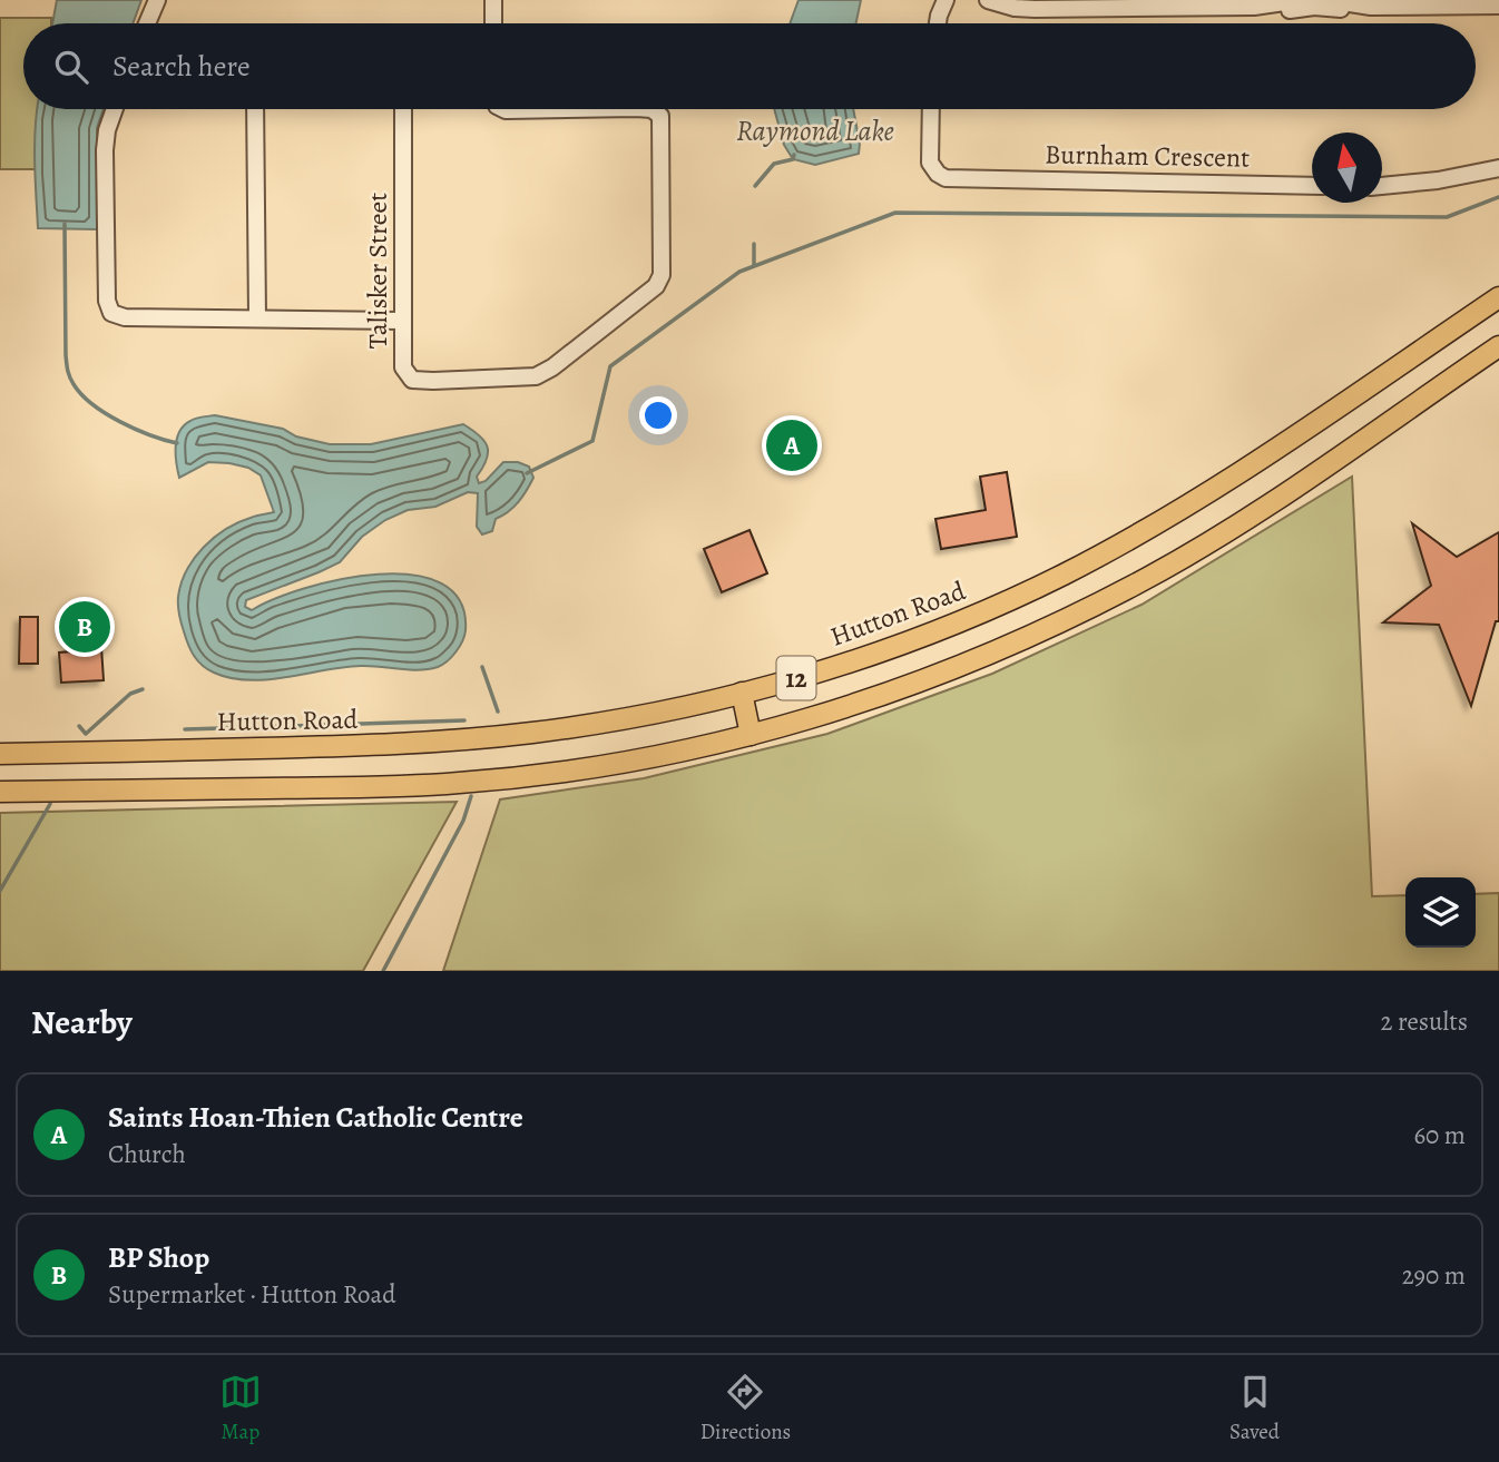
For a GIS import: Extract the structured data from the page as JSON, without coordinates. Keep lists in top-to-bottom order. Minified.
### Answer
{"streets":{"main road":["Hutton Road","12"],"street":["Burnham Crescent","Talisker Street"]},"water":["Raymond Lake"],"north":"top","page":{"search":"Search here","pins":["A","B"],"heading":["Nearby","2 results"],"list":[{"mark":"A","name":"Saints Hoan-Thien Catholic Centre","note":"Church","value":"60 m"},{"mark":"B","name":"BP Shop","note":"Supermarket · Hutton Road","value":"290 m"}],"nav":["Map","Directions","Saved"]}}
